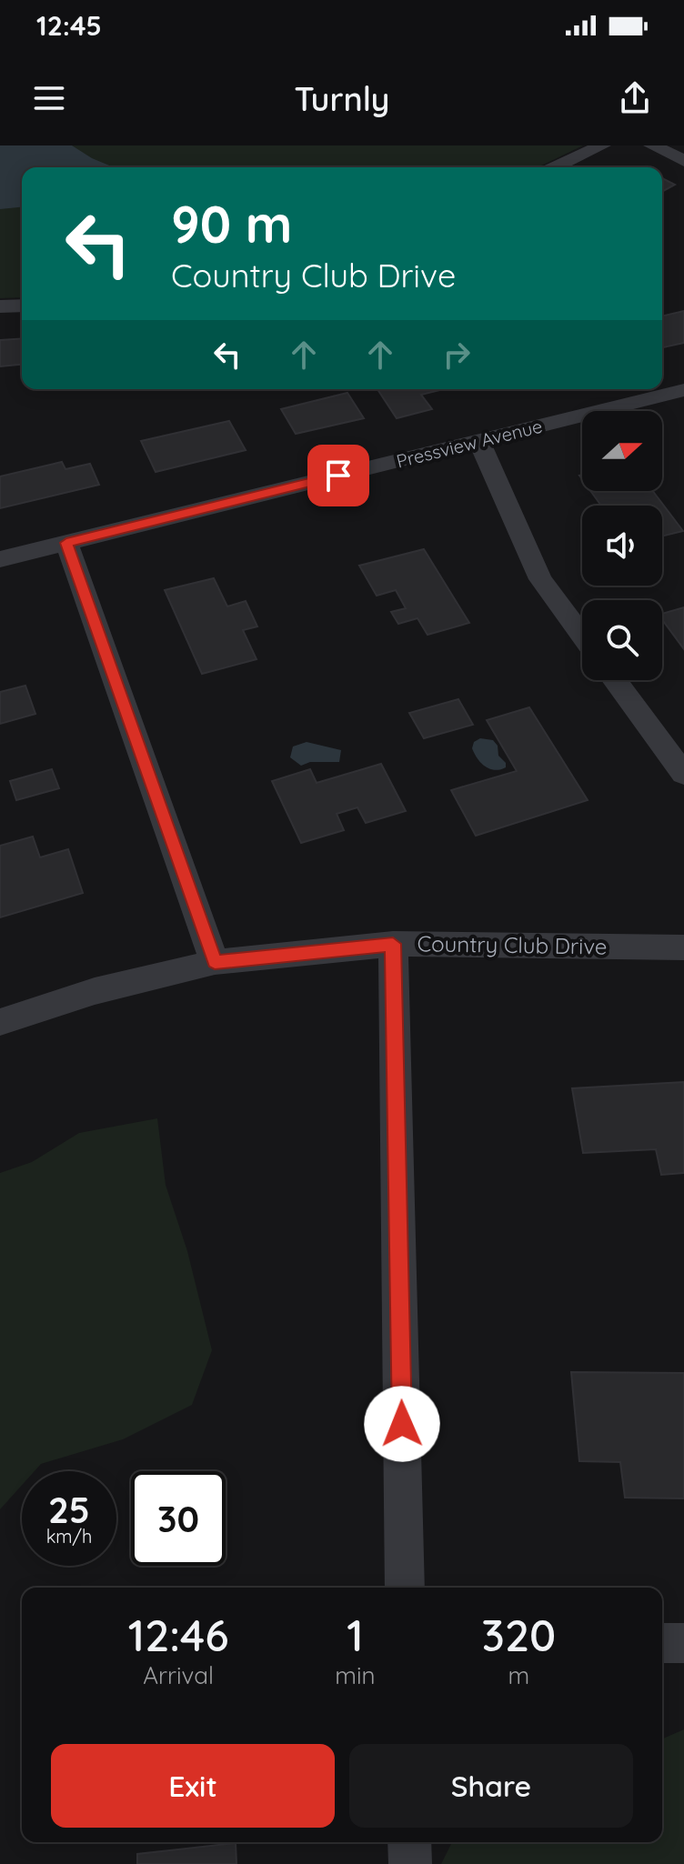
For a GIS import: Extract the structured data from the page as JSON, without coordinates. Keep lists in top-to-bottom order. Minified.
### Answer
{"streets":{"street":["Pressview Avenue","Country Club Drive"]},"north":"right","page":{"status":"12:45","header":"Turnly","turn":["90 m","Country Club Drive"],"speed":"25 km/h","limit":"30","eta":["12:46","Arrival","1","min","320","m"],"buttons":["Exit","Share"]}}
